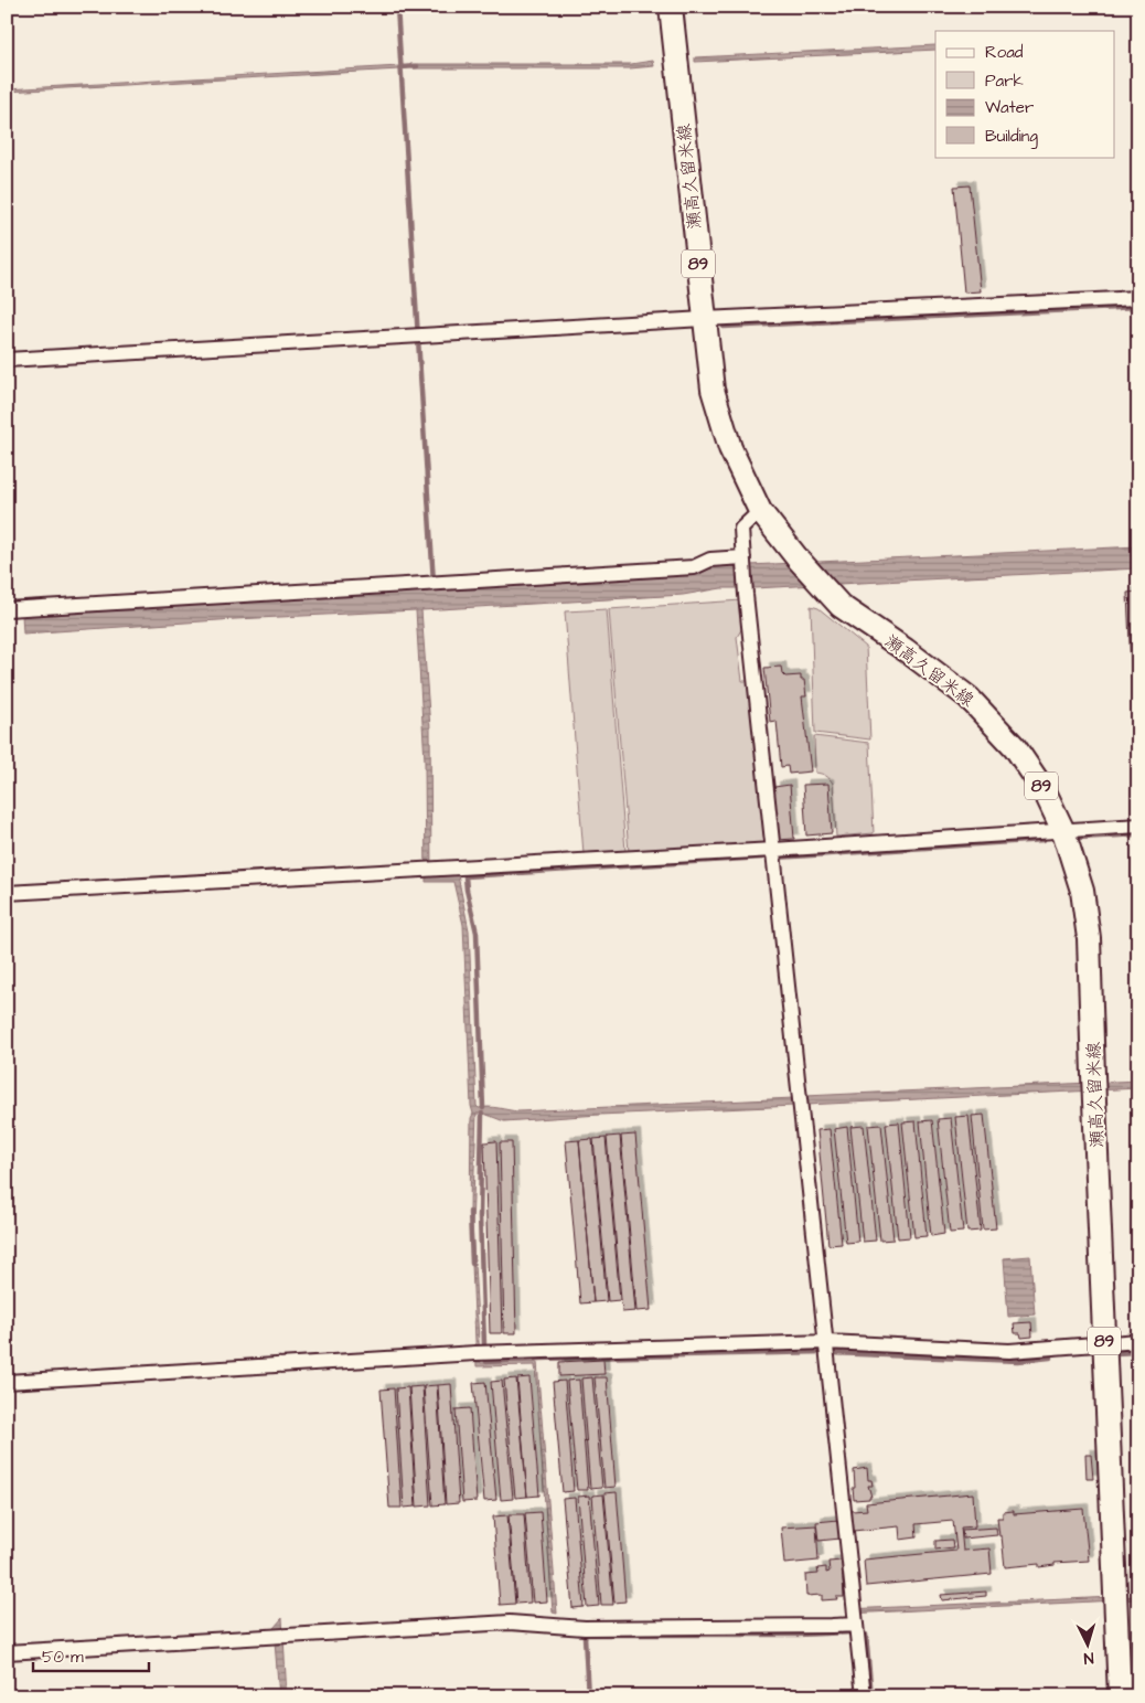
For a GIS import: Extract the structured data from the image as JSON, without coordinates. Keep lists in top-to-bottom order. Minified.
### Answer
{"streets":{"main road":["瀬高久留米線","89"]},"legend":["Road","Park","Water","Building"],"scale_bar":"50 m","north":"bottom"}
